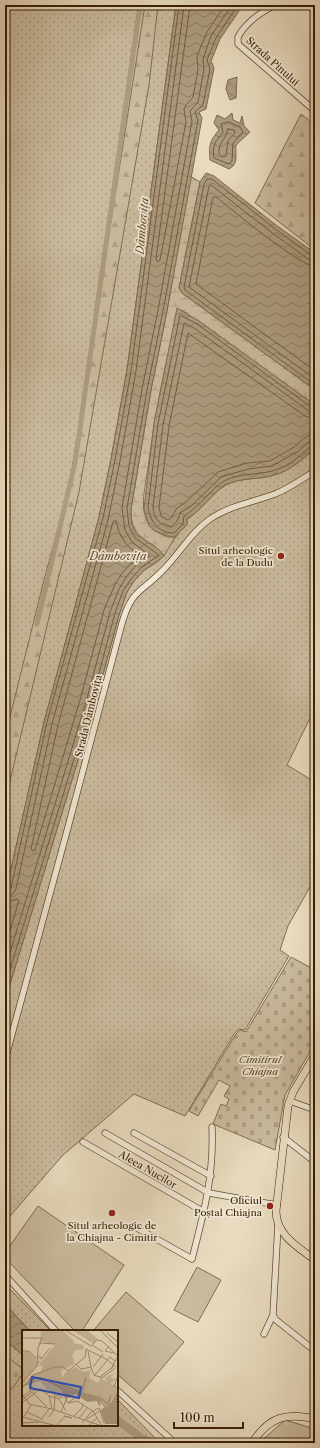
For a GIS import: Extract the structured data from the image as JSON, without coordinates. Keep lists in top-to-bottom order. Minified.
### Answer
{"streets":{"street":["Strada Pinului","Strada Dâmbovița","Aleea Nucilor"]},"water":["Dâmbovița"],"parks":["Cimitirul Chiajna"],"places":["Situl arheologic de la Dudu","Oficiul Poștal Chiajna","Situl arheologic de la Chiajna - Cimitir"],"scale_bar":"100 m"}
